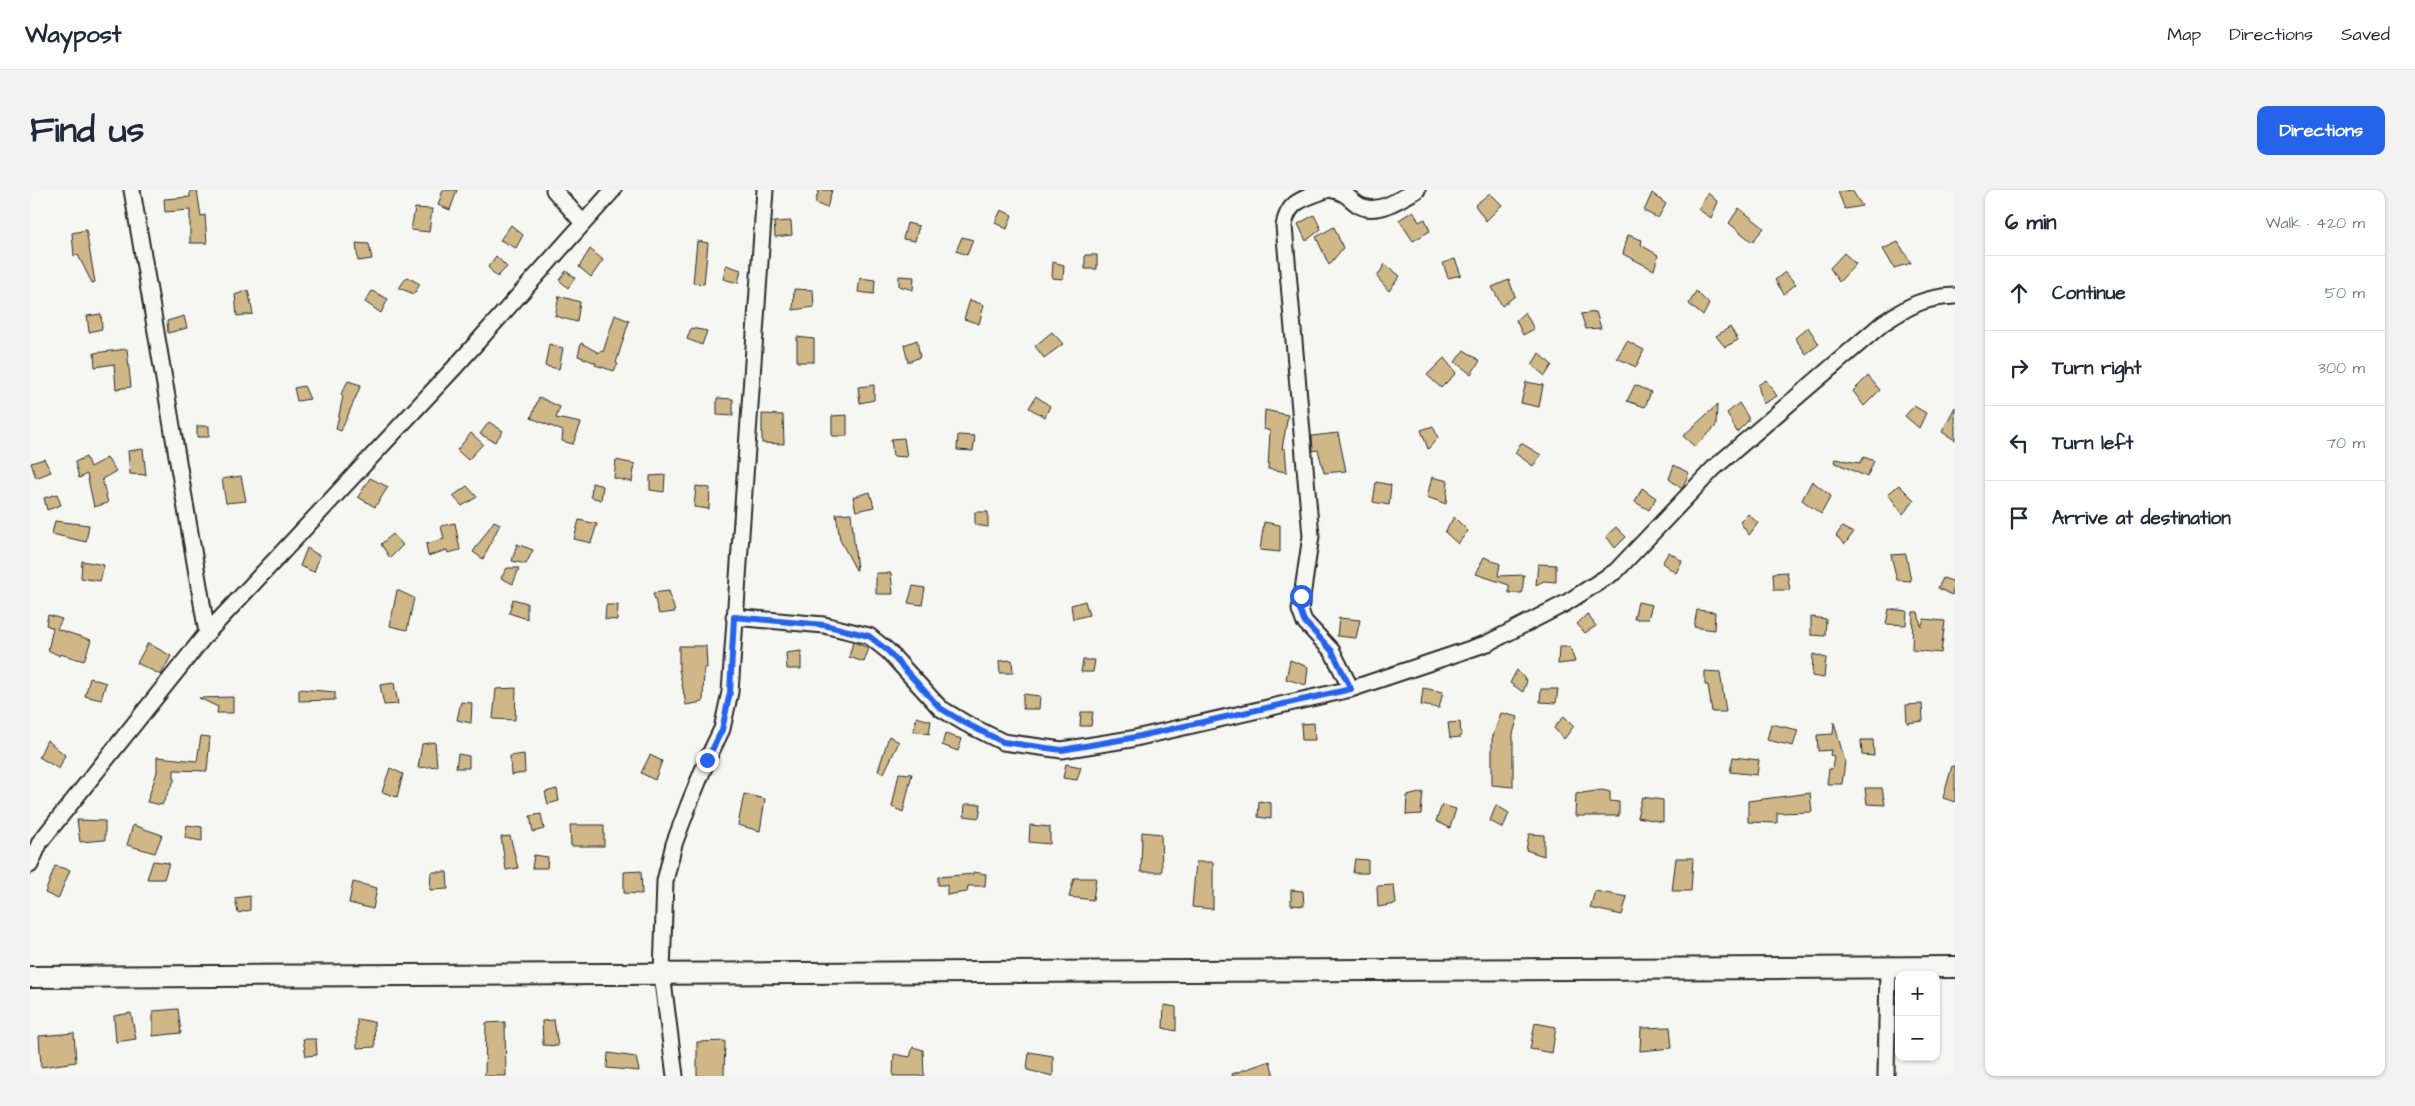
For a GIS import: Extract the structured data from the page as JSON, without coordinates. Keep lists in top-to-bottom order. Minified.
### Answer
{"page":{"header":"Waypost","nav":["Map","Directions","Saved"],"title":"Find us","buttons":"Directions","heading":["6 min","Walk · 420 m"],"list":[["Continue","50 m"],["Turn right","300 m"],["Turn left","70 m"],"Arrive at destination"],"map_buttons":["+","−"]}}
